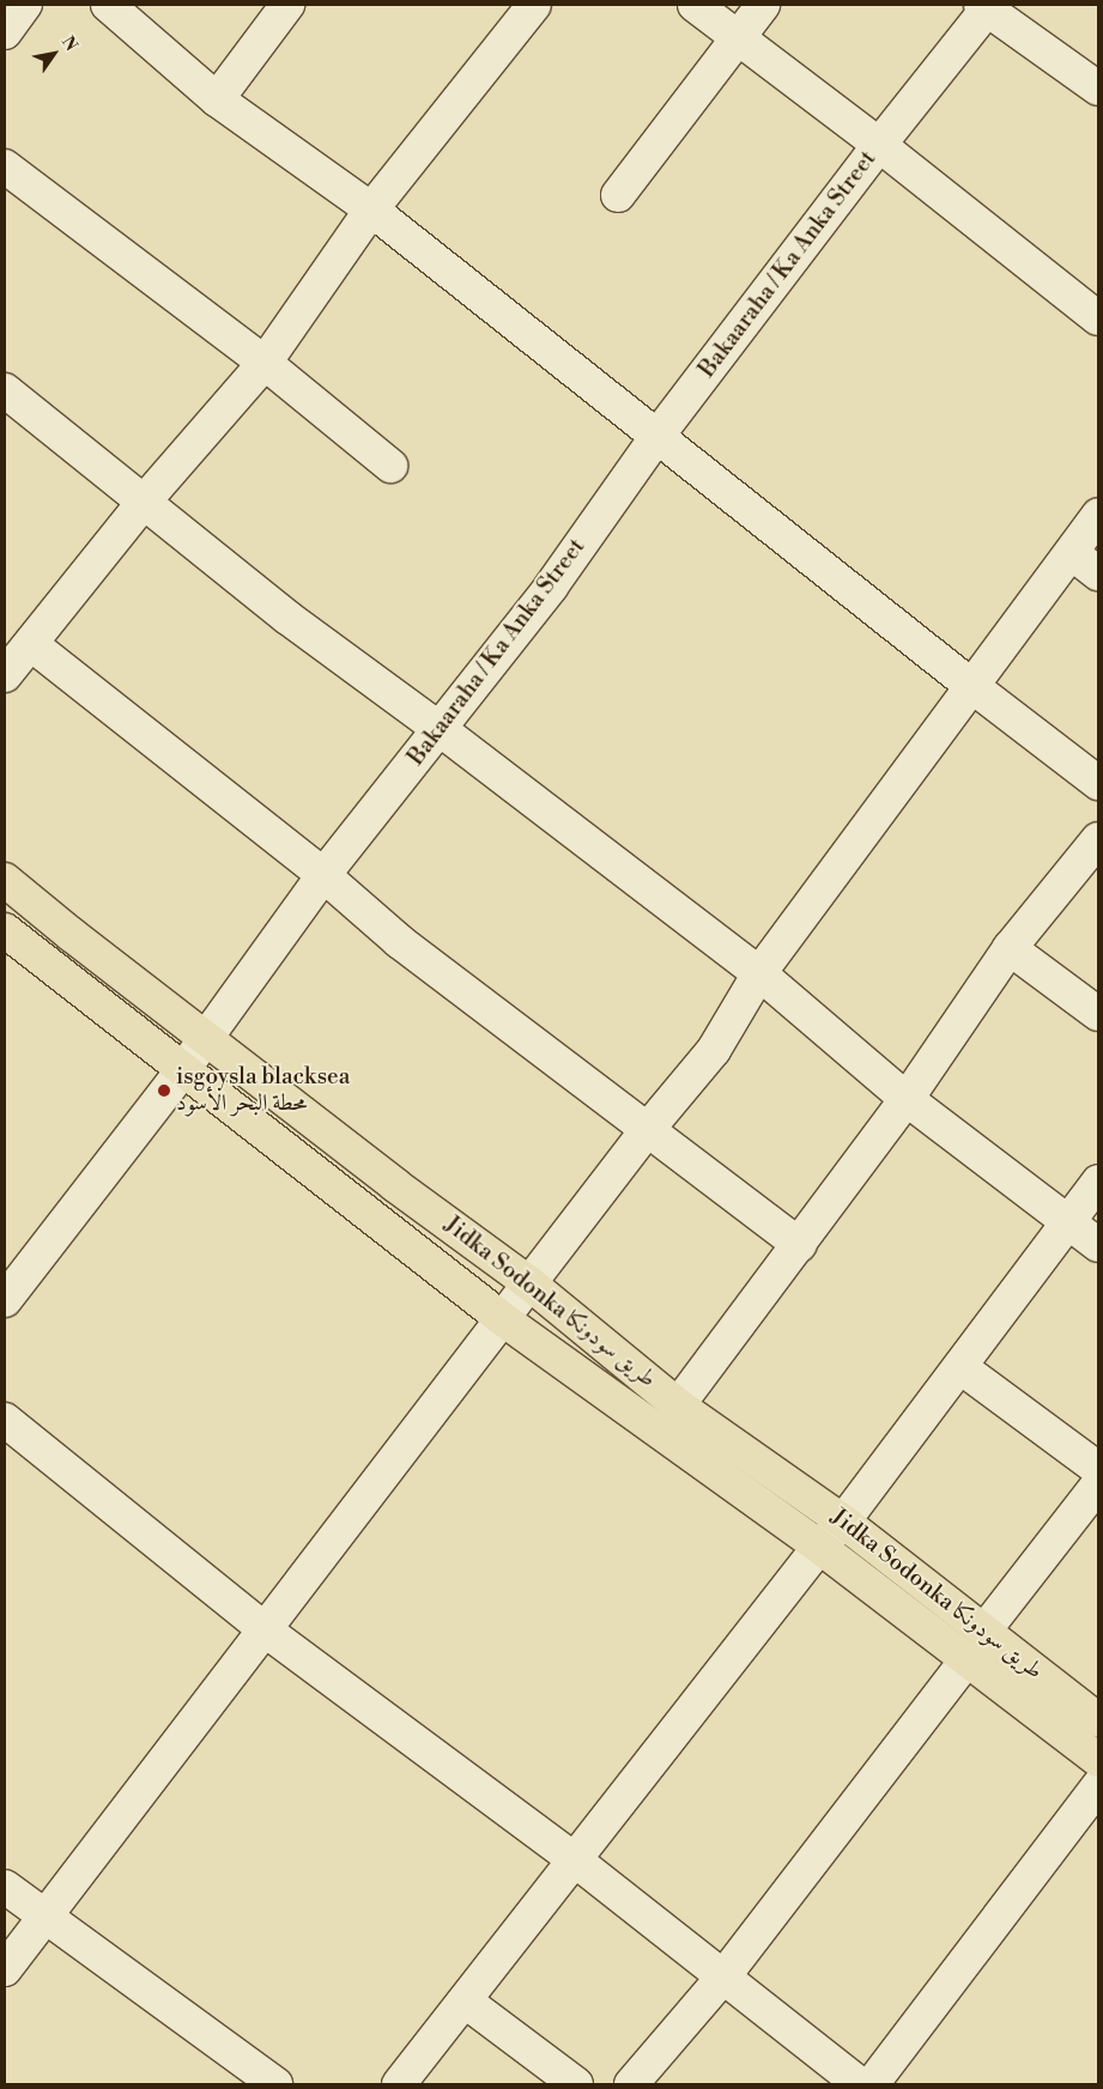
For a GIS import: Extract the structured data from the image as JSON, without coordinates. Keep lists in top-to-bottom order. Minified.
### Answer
{"streets":{"main road":["Jidka Sodonka طريق سودونكا"],"street":["Bakaaraha / Ka Anka Street"]},"crossings":[["Bakaaraha / Ka Anka Street","Jidka Sodonka طريق سودونكا"]],"places":["isgoysla blacksea محطة البحر الأسود"],"north":"top right"}
